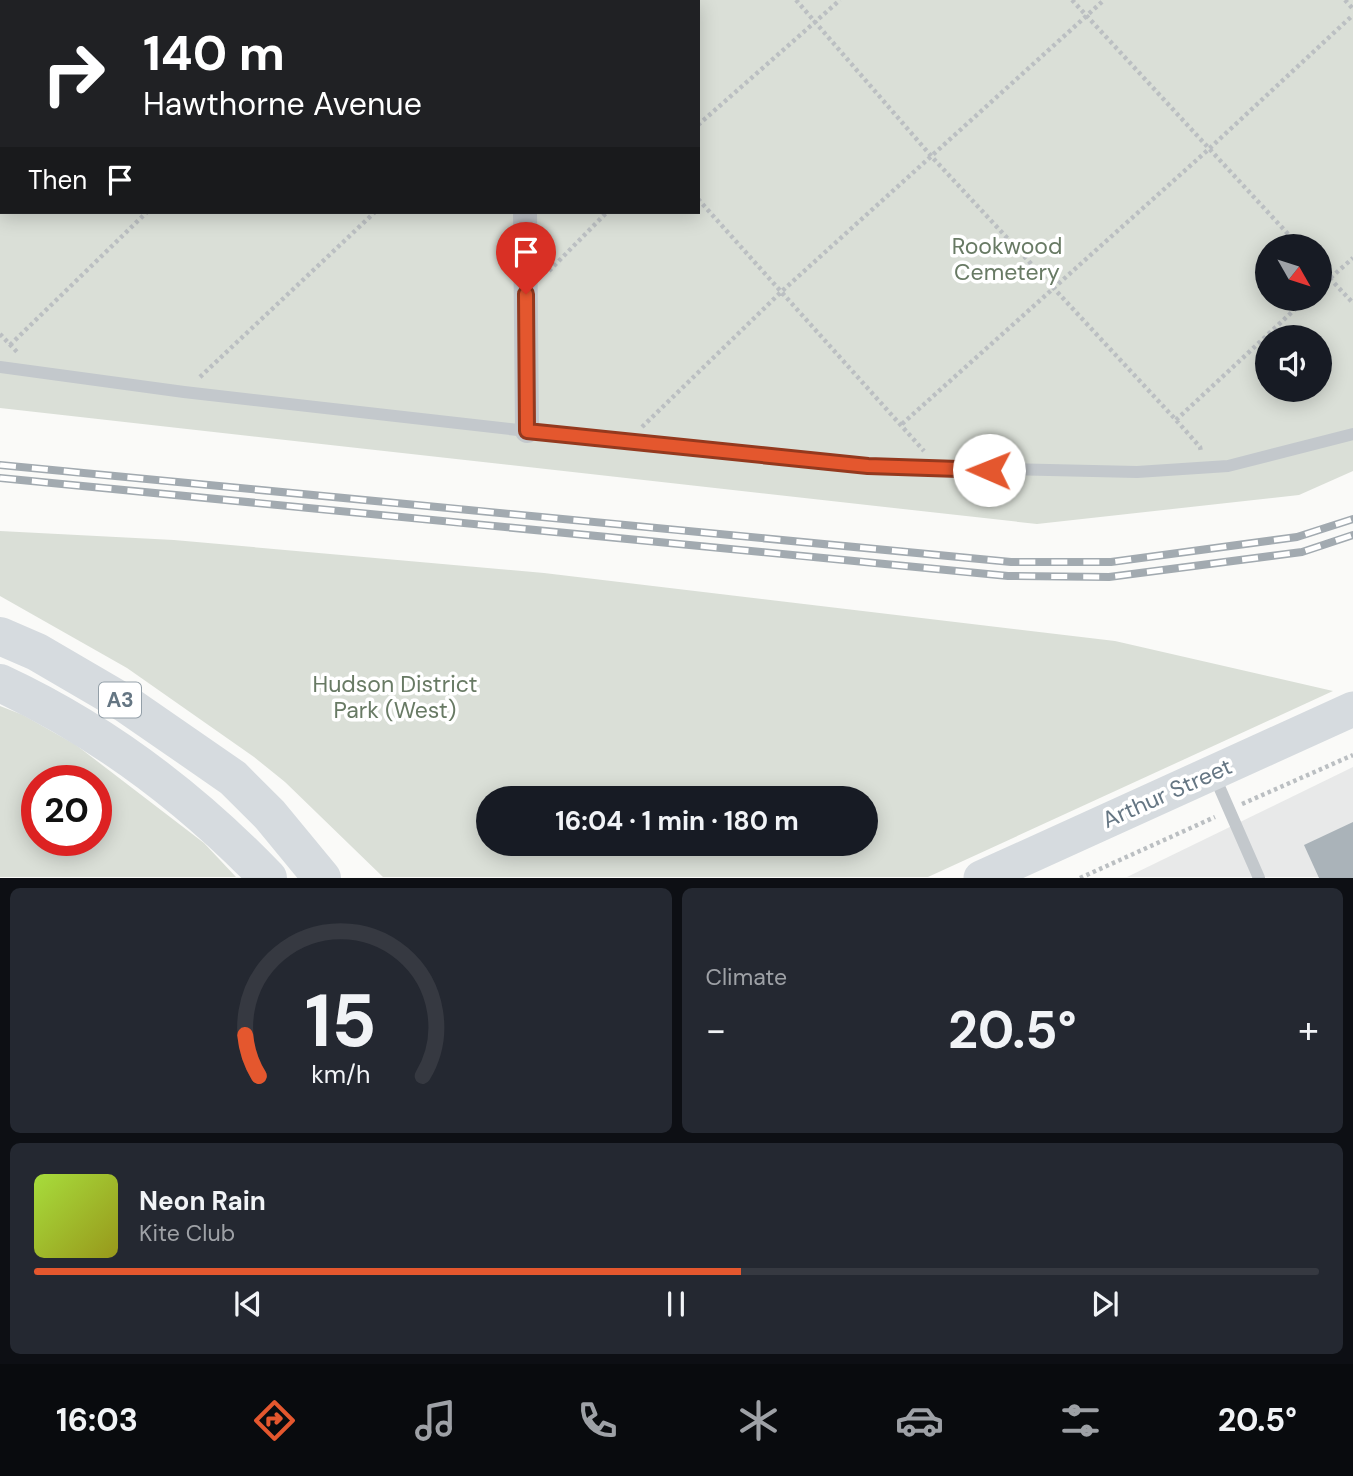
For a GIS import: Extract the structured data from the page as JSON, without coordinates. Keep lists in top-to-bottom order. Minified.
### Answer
{"streets":{"highway":["A3"],"main road":["Arthur Street"]},"parks":["Rookwood Cemetery","Hudson District Park (West)"],"north":"bottom right","page":{"turn":["140 m","Hawthorne Avenue"],"then":"Then","limit":"20","trip":"16:04 · 1 min · 180 m","tile":"Climate","heat":["−","20.5°","+"],"song":["Neon Rain","Kite Club"],"tabs":["16:03","20.5°"],"gauge":["15","km/h"]}}
